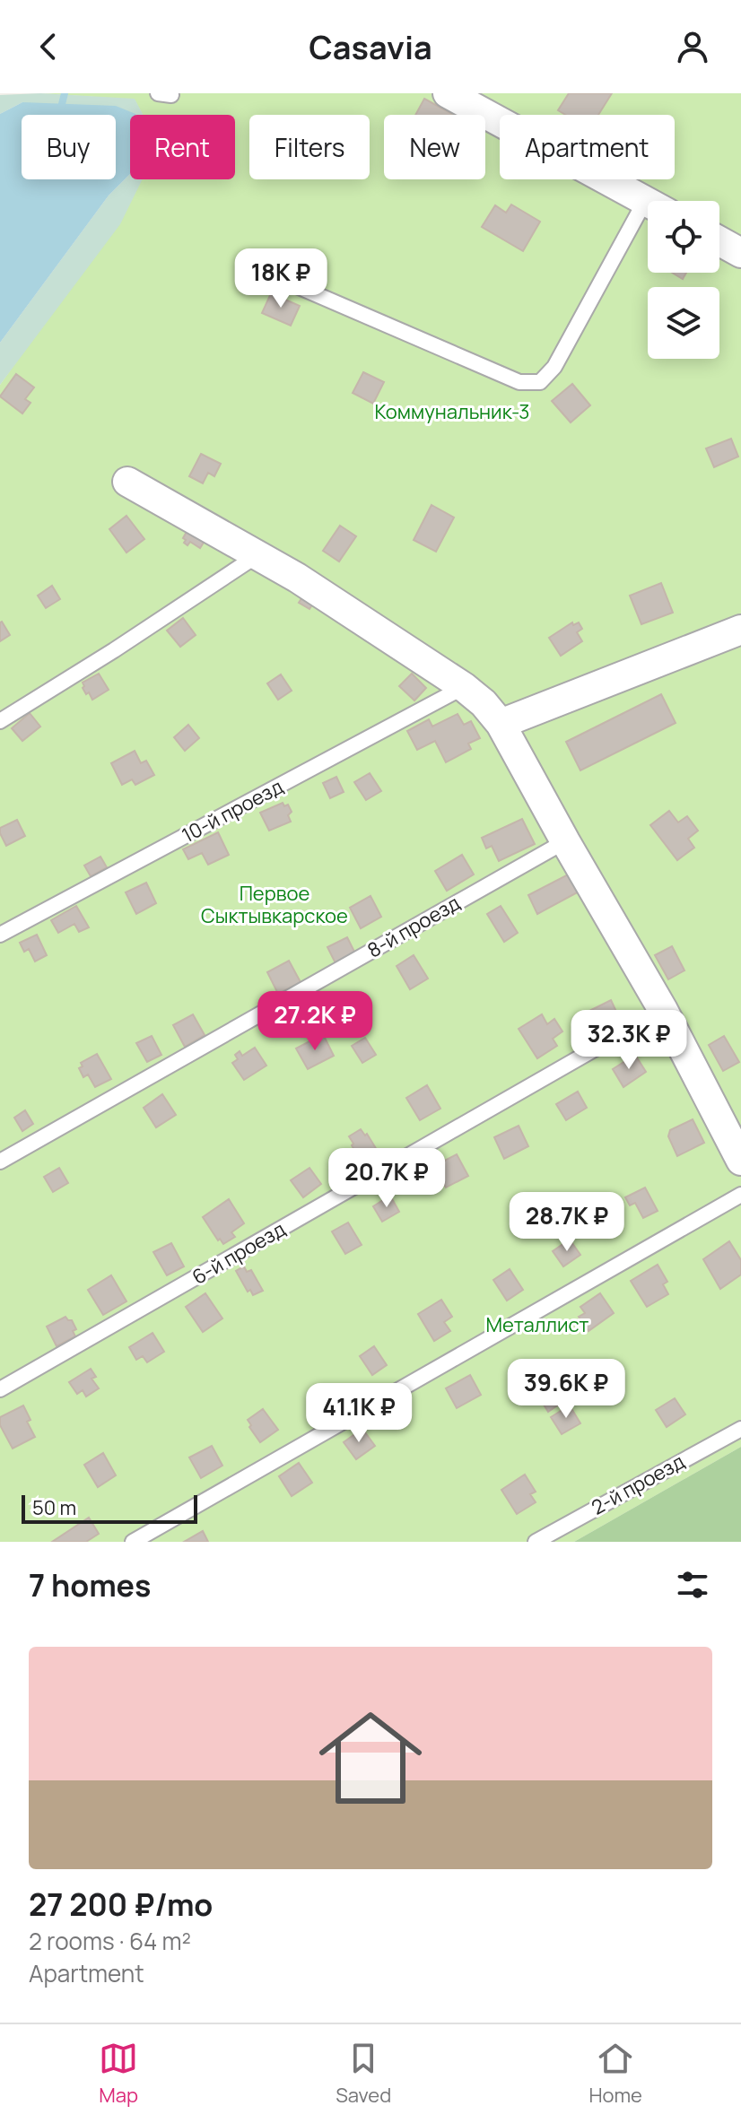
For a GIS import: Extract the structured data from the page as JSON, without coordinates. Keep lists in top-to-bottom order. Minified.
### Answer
{"streets":{"lane":["10-й проезд","8-й проезд","6-й проезд","2-й проезд"]},"parks":["Коммунальник-3","Первое Сыктывкарское","Металлист"],"scale_bar":"50 m","page":{"header":"Casavia","chip":["Buy","Rent","Filters","New","Apartment"],"price":["18K ₽","27.2K ₽","32.3K ₽","20.7K ₽","28.7K ₽","39.6K ₽","41.1K ₽"],"scale":"50 m","heading":"7 homes","list":[{"name":"27 200 ₽/mo","note":"2 rooms · 64 m² · Apartment"}],"tabs":["Map","Saved","Home"]}}
